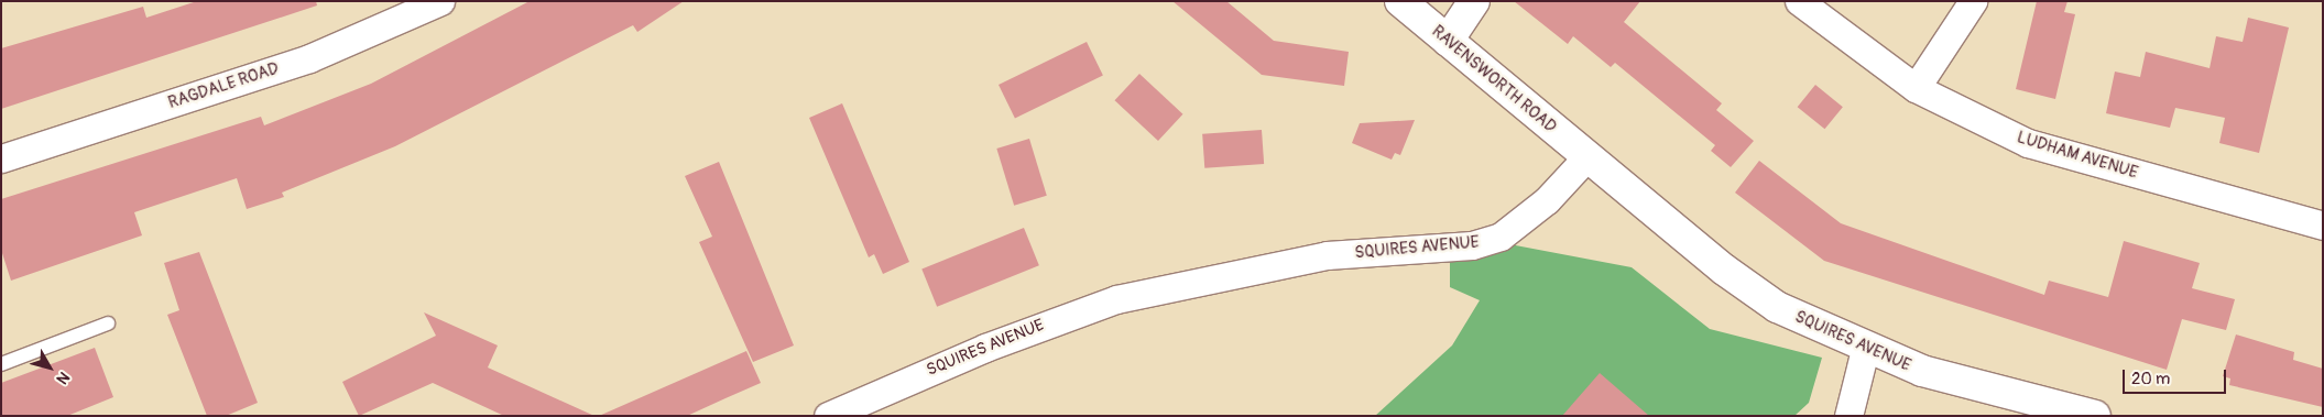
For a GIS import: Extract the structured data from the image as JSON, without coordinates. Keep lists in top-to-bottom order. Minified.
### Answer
{"streets":{"street":["RAVENSWORTH ROAD","RAGDALE ROAD","LUDHAM AVENUE","SQUIRES AVENUE"]},"crossings":[["RAVENSWORTH ROAD","SQUIRES AVENUE"]],"scale_bar":"20 m","north":"bottom right"}
